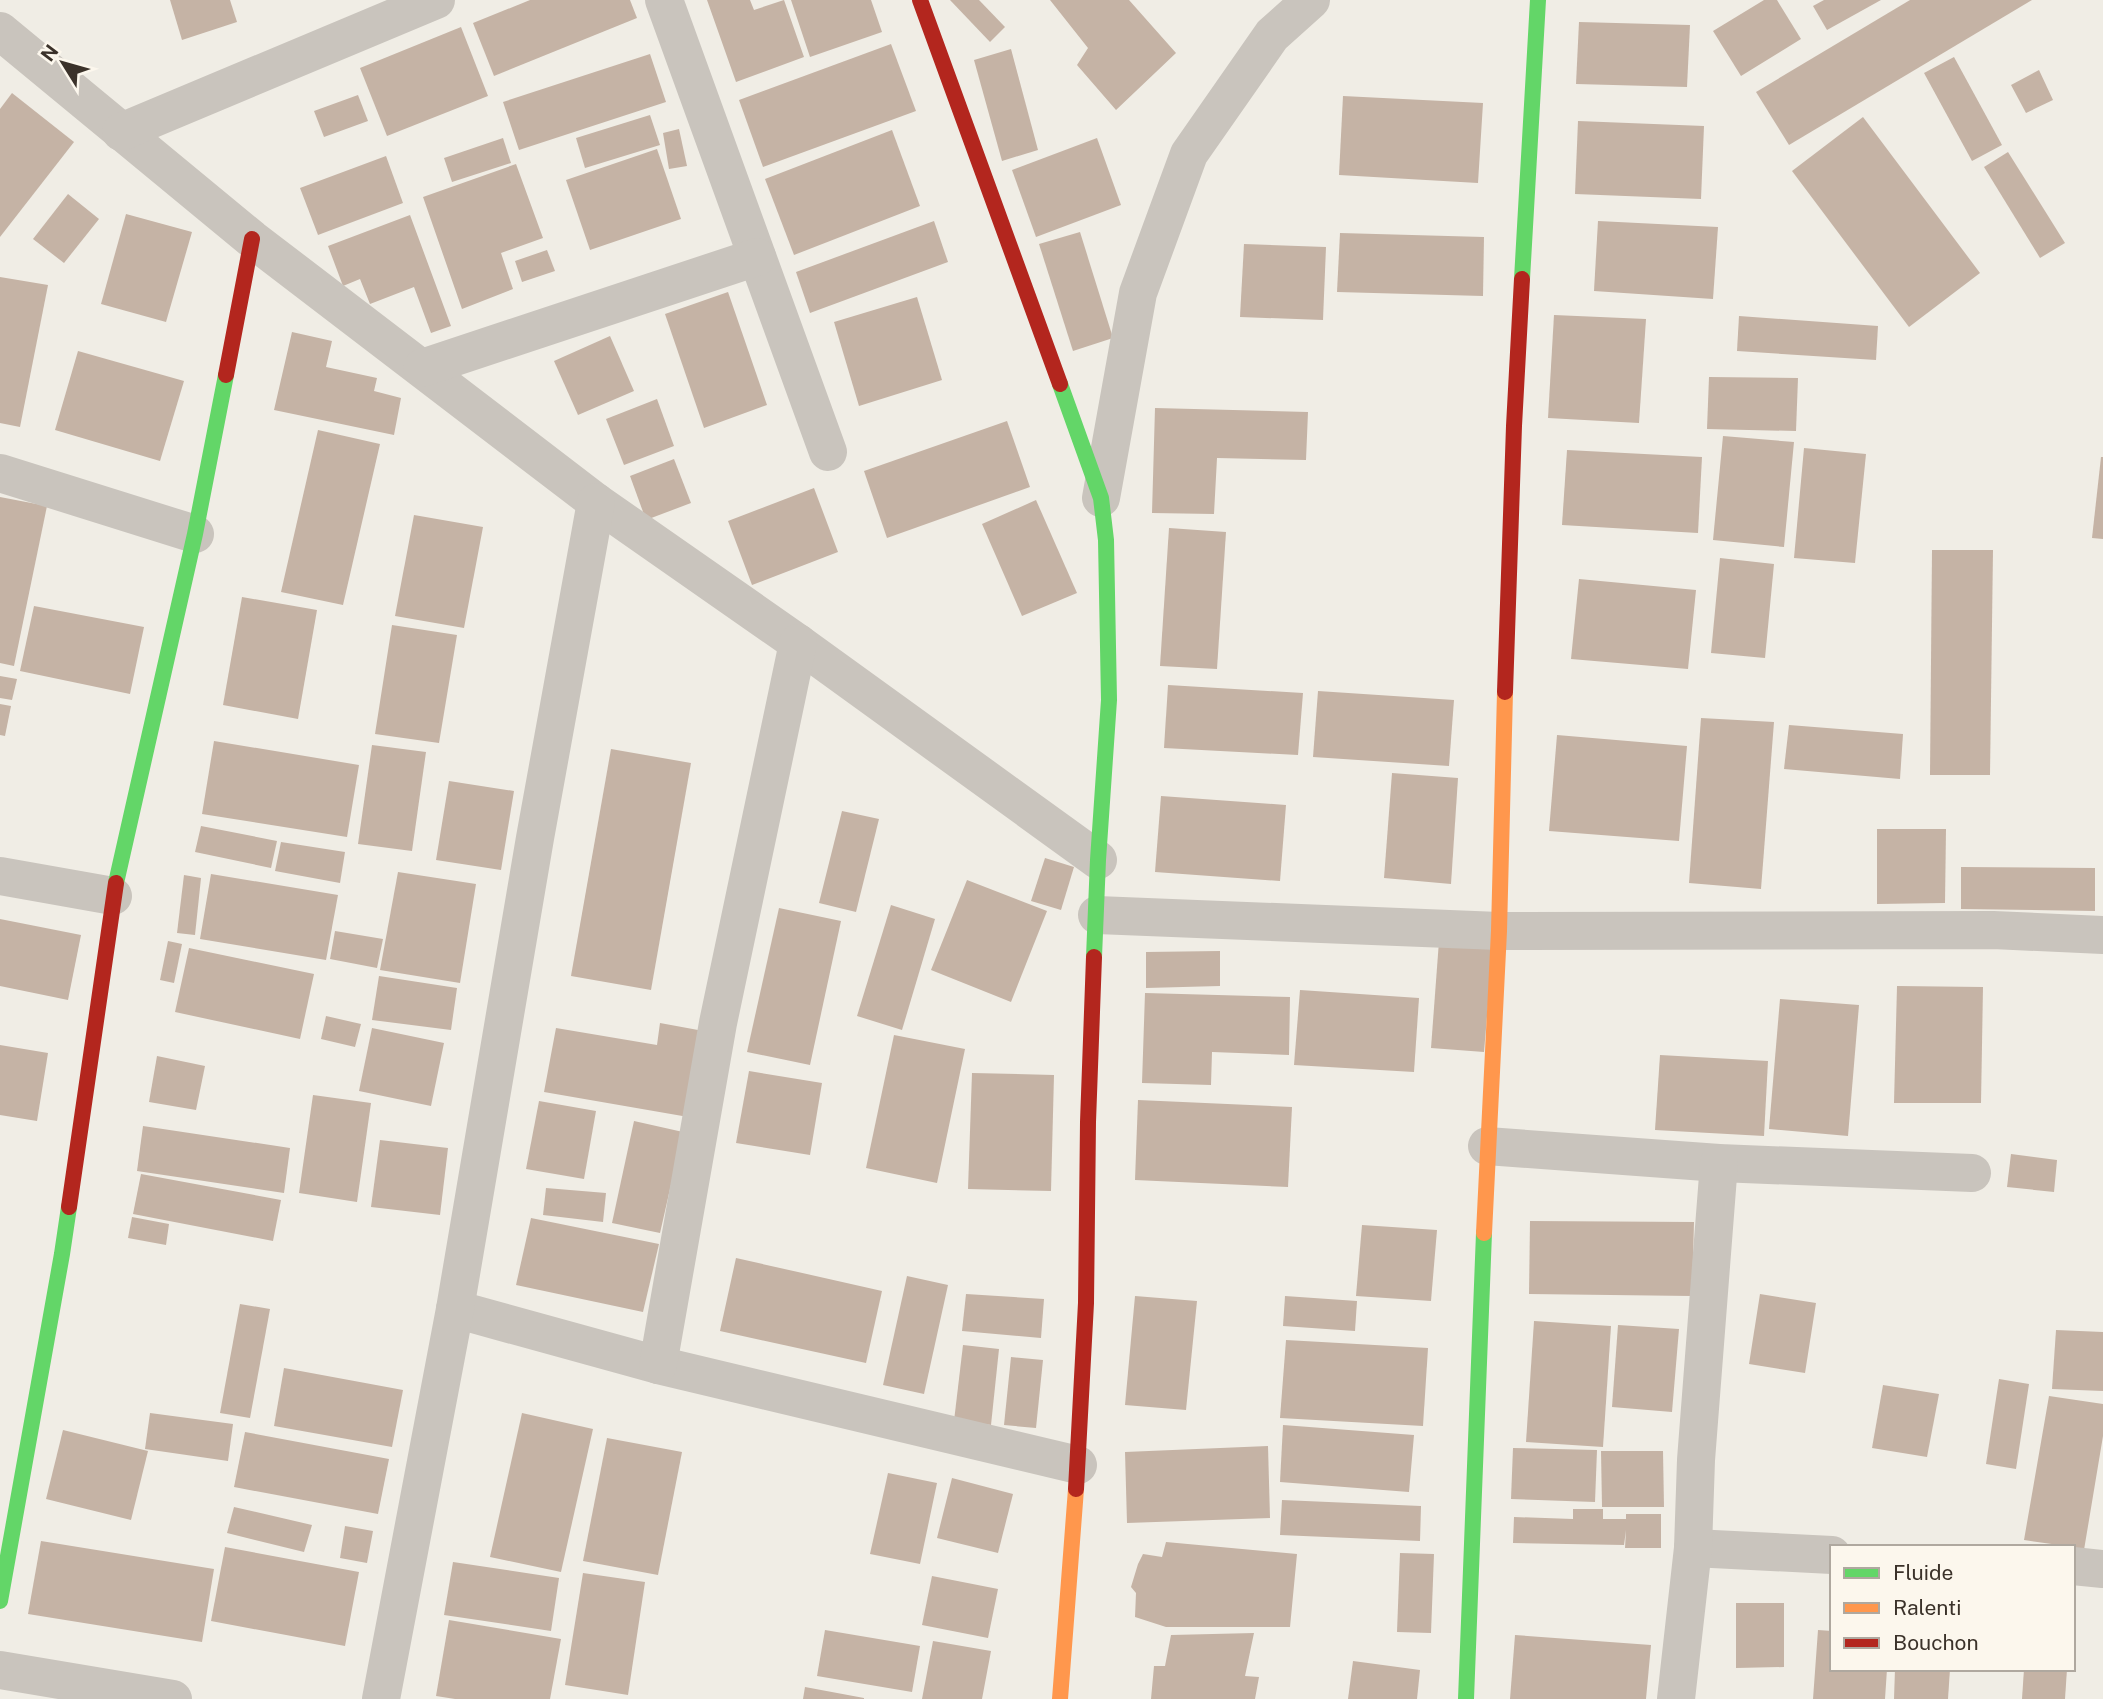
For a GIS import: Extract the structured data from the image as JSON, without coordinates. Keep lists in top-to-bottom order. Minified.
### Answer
{"legend":["Fluide","Ralenti","Bouchon"],"north":"top left"}
